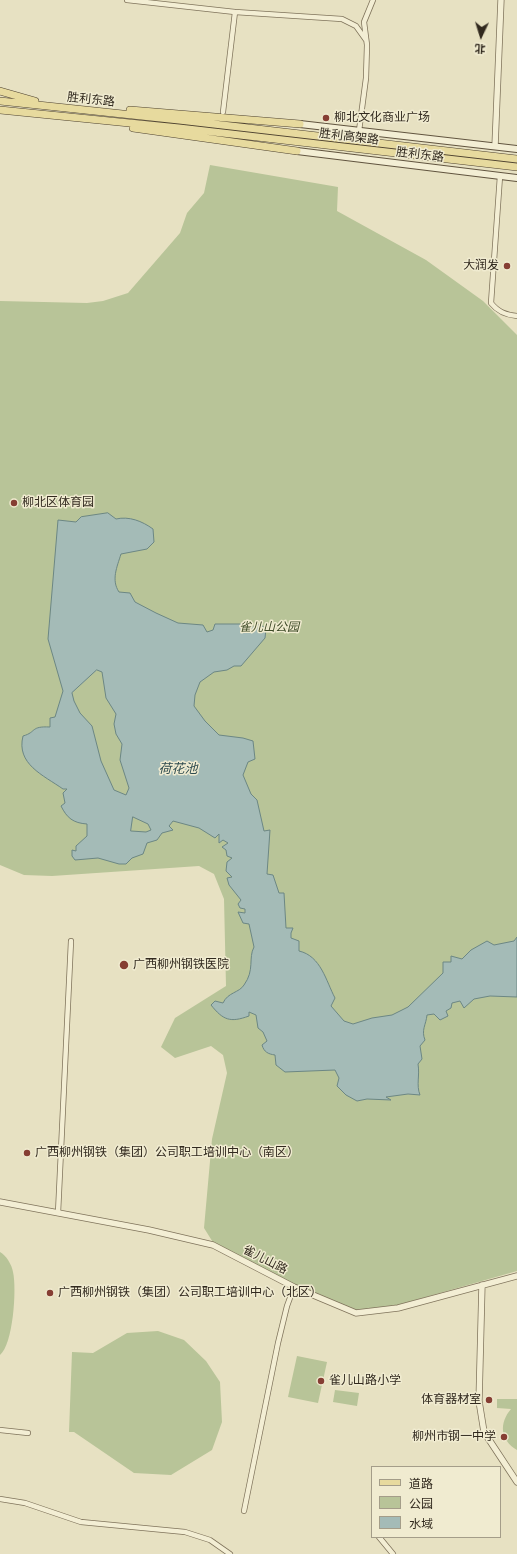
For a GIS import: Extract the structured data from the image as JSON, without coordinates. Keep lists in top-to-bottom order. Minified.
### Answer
{"streets":{"main road":["胜利东路","胜利高架路"],"street":["雀儿山路"]},"crossings":[["胜利东路","胜利高架路"]],"water":["荷花池"],"parks":["雀儿山公园"],"places":["柳北文化商业广场","大润发","柳北区体育园","广西柳州钢铁医院","广西柳州钢铁（集团）公司职工培训中心（南区）","广西柳州钢铁（集团）公司职工培训中心（北区）","雀儿山路小学","体育器材室","柳州市钢一中学"],"legend":["道路","公园","水域"],"north":"bottom"}
